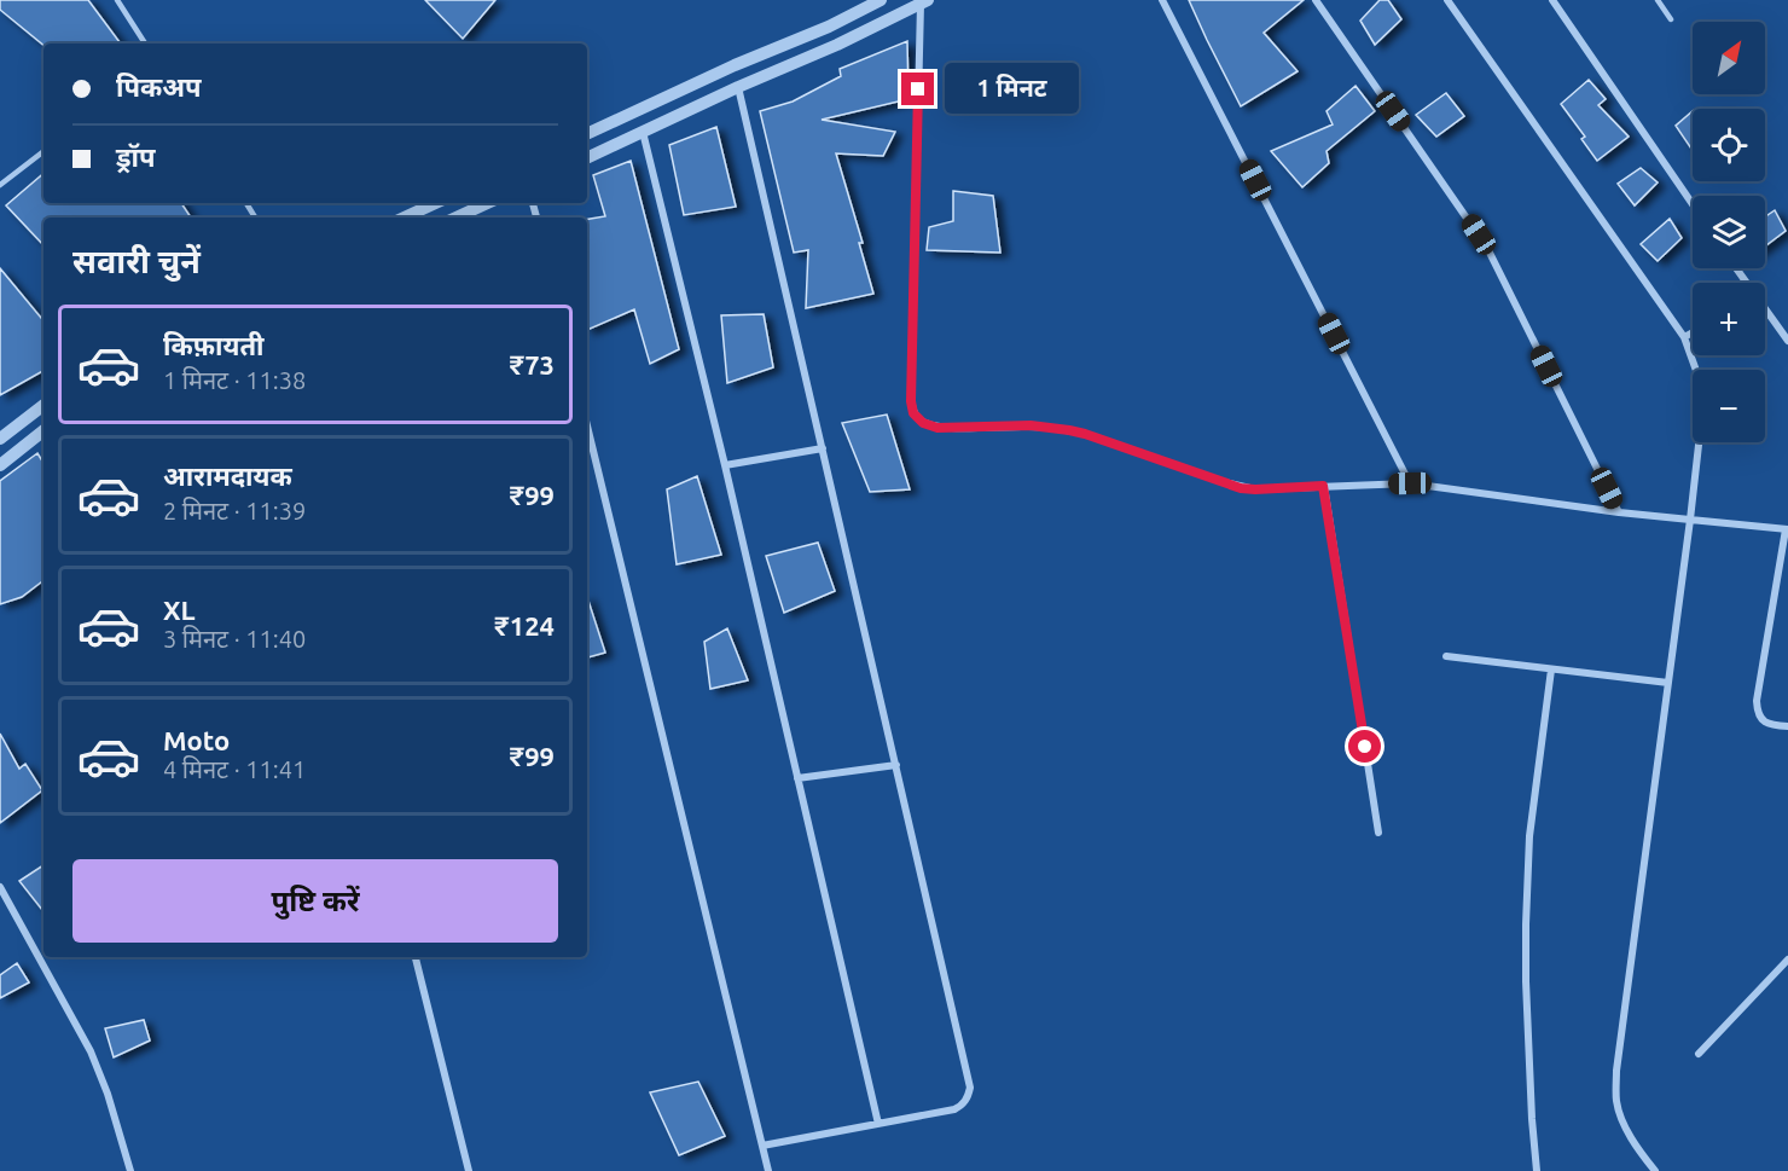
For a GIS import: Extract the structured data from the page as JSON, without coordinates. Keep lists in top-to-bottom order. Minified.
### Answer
{"north":"top right","page":{"map_buttons":["+","−"],"banner":["पिकअप","ड्रॉप"],"bubble":"1 मिनट","heading":"सवारी चुनें","list":[{"name":"किफ़ायती","note":"1 मिनट · 11:38","value":"₹73"},{"name":"आरामदायक","note":"2 मिनट · 11:39","value":"₹99"},{"name":"XL","note":"3 मिनट · 11:40","value":"₹124"},{"name":"Moto","note":"4 मिनट · 11:41","value":"₹99"}],"buttons":"पुष्टि करें"}}
